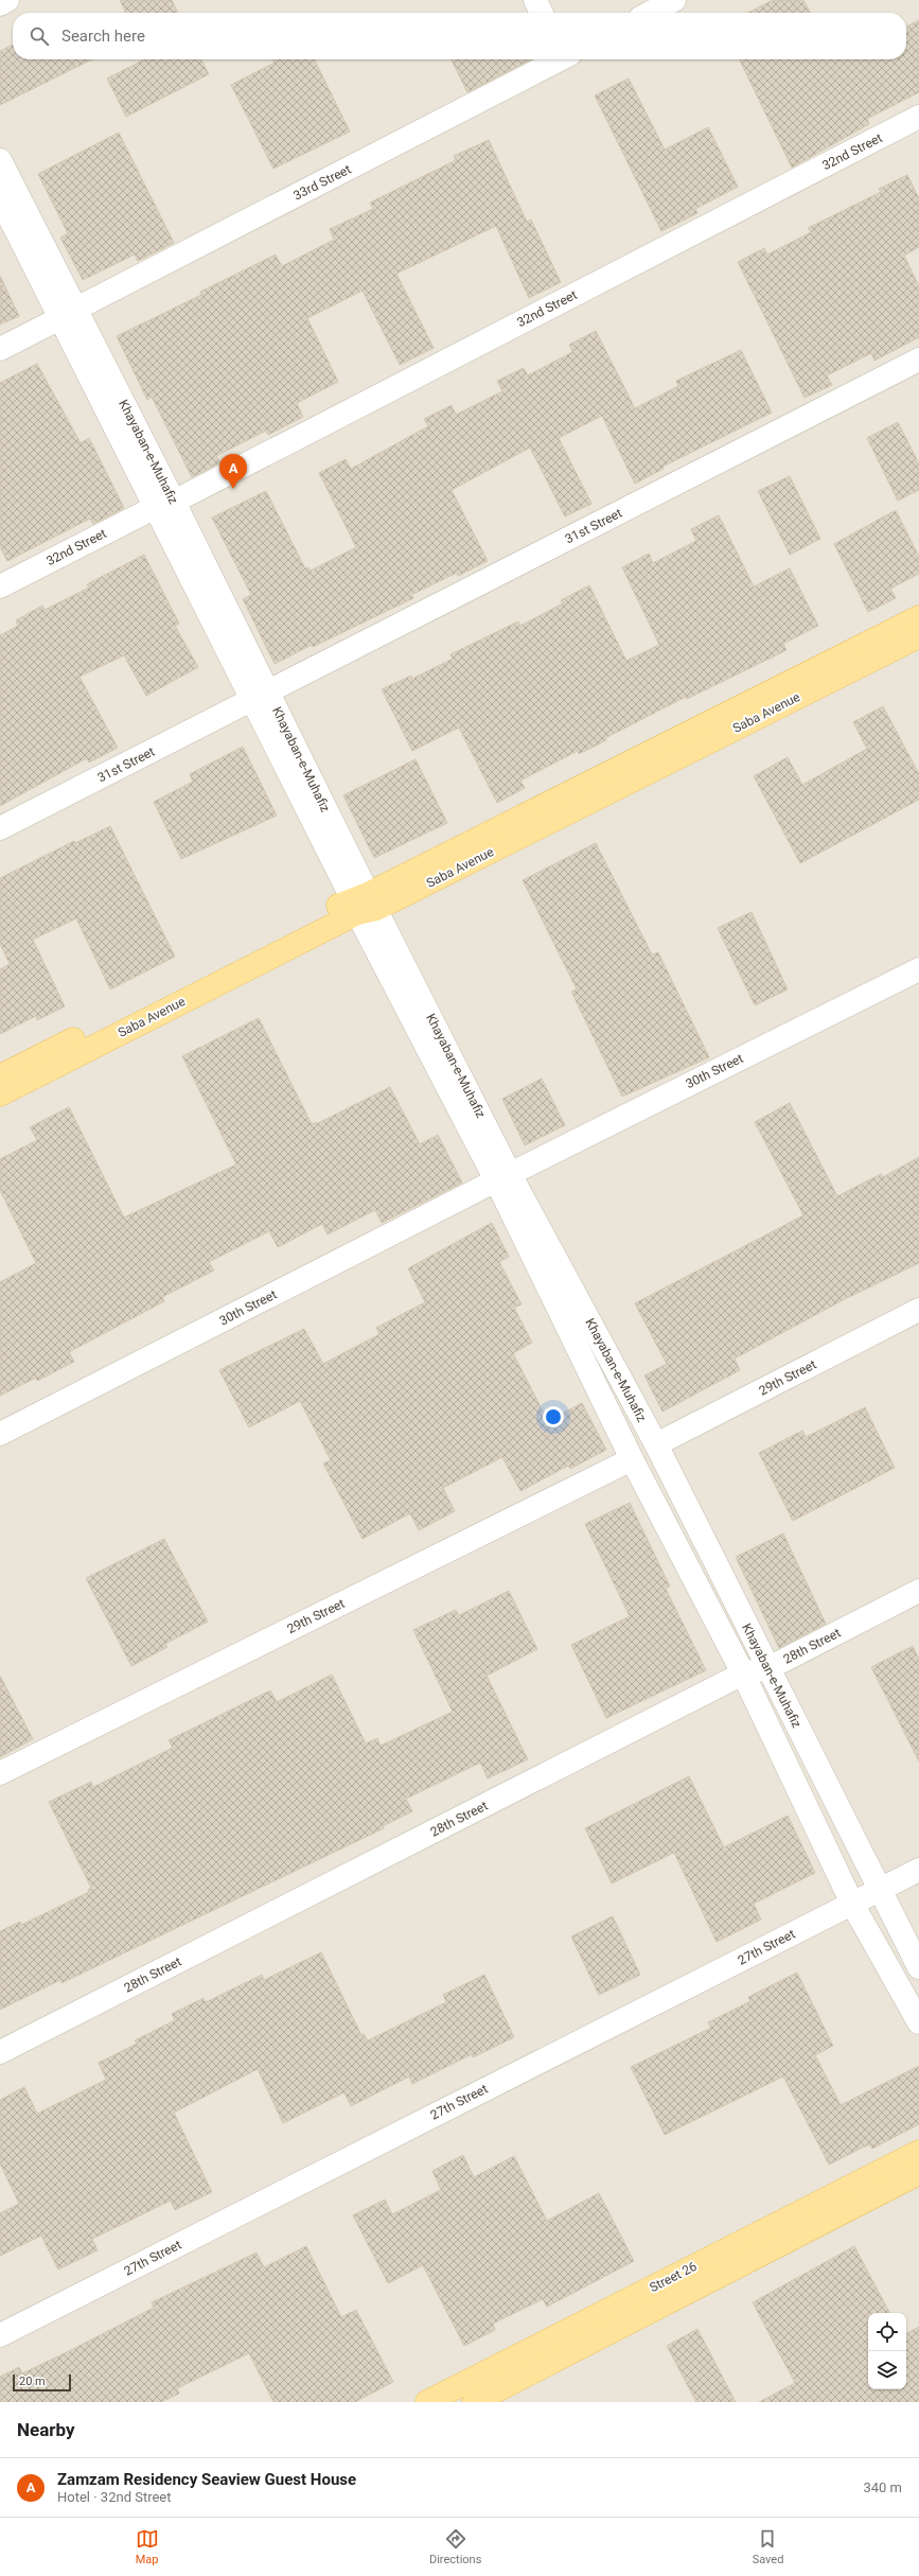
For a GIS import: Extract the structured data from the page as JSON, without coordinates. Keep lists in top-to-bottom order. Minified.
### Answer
{"streets":{"main road":["Saba Avenue","Street 26"],"street":["32nd Street","33rd Street","Khayaban-e-Muhafiz","31st Street","30th Street","29th Street","28th Street","27th Street"]},"crossings":[["32nd Street","Khayaban-e-Muhafiz"],["33rd Street","Khayaban-e-Muhafiz"],["Khayaban-e-Muhafiz","31st Street"],["Khayaban-e-Muhafiz","Saba Avenue"],["Khayaban-e-Muhafiz","30th Street"],["Khayaban-e-Muhafiz","29th Street"],["Khayaban-e-Muhafiz","28th Street"],["Khayaban-e-Muhafiz","27th Street"]],"scale_bar":"20 m","page":{"search":"Search here","pins":"A","scale":"20 m","heading":"Nearby","list":[{"mark":"A","name":"Zamzam Residency Seaview Guest House","note":"Hotel · 32nd Street","value":"340 m"}],"nav":["Map","Directions","Saved"]}}
